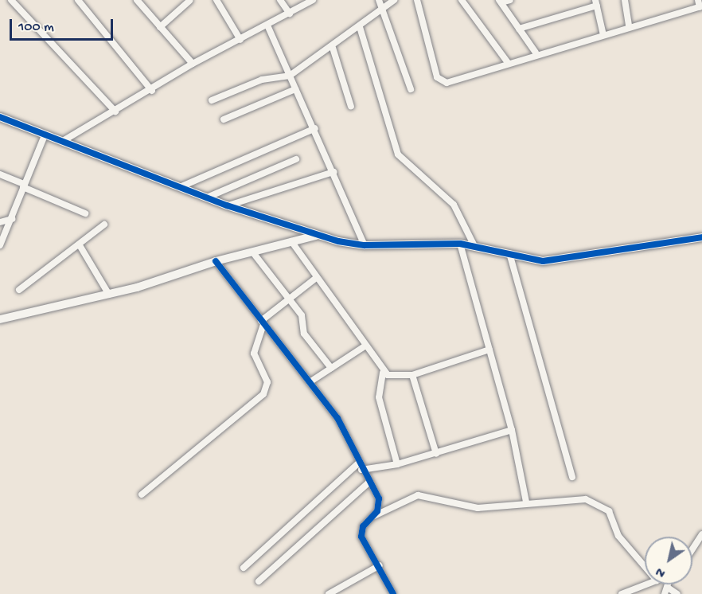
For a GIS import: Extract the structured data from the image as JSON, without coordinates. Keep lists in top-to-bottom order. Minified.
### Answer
{"scale_bar":"100 m","north":"bottom left"}
